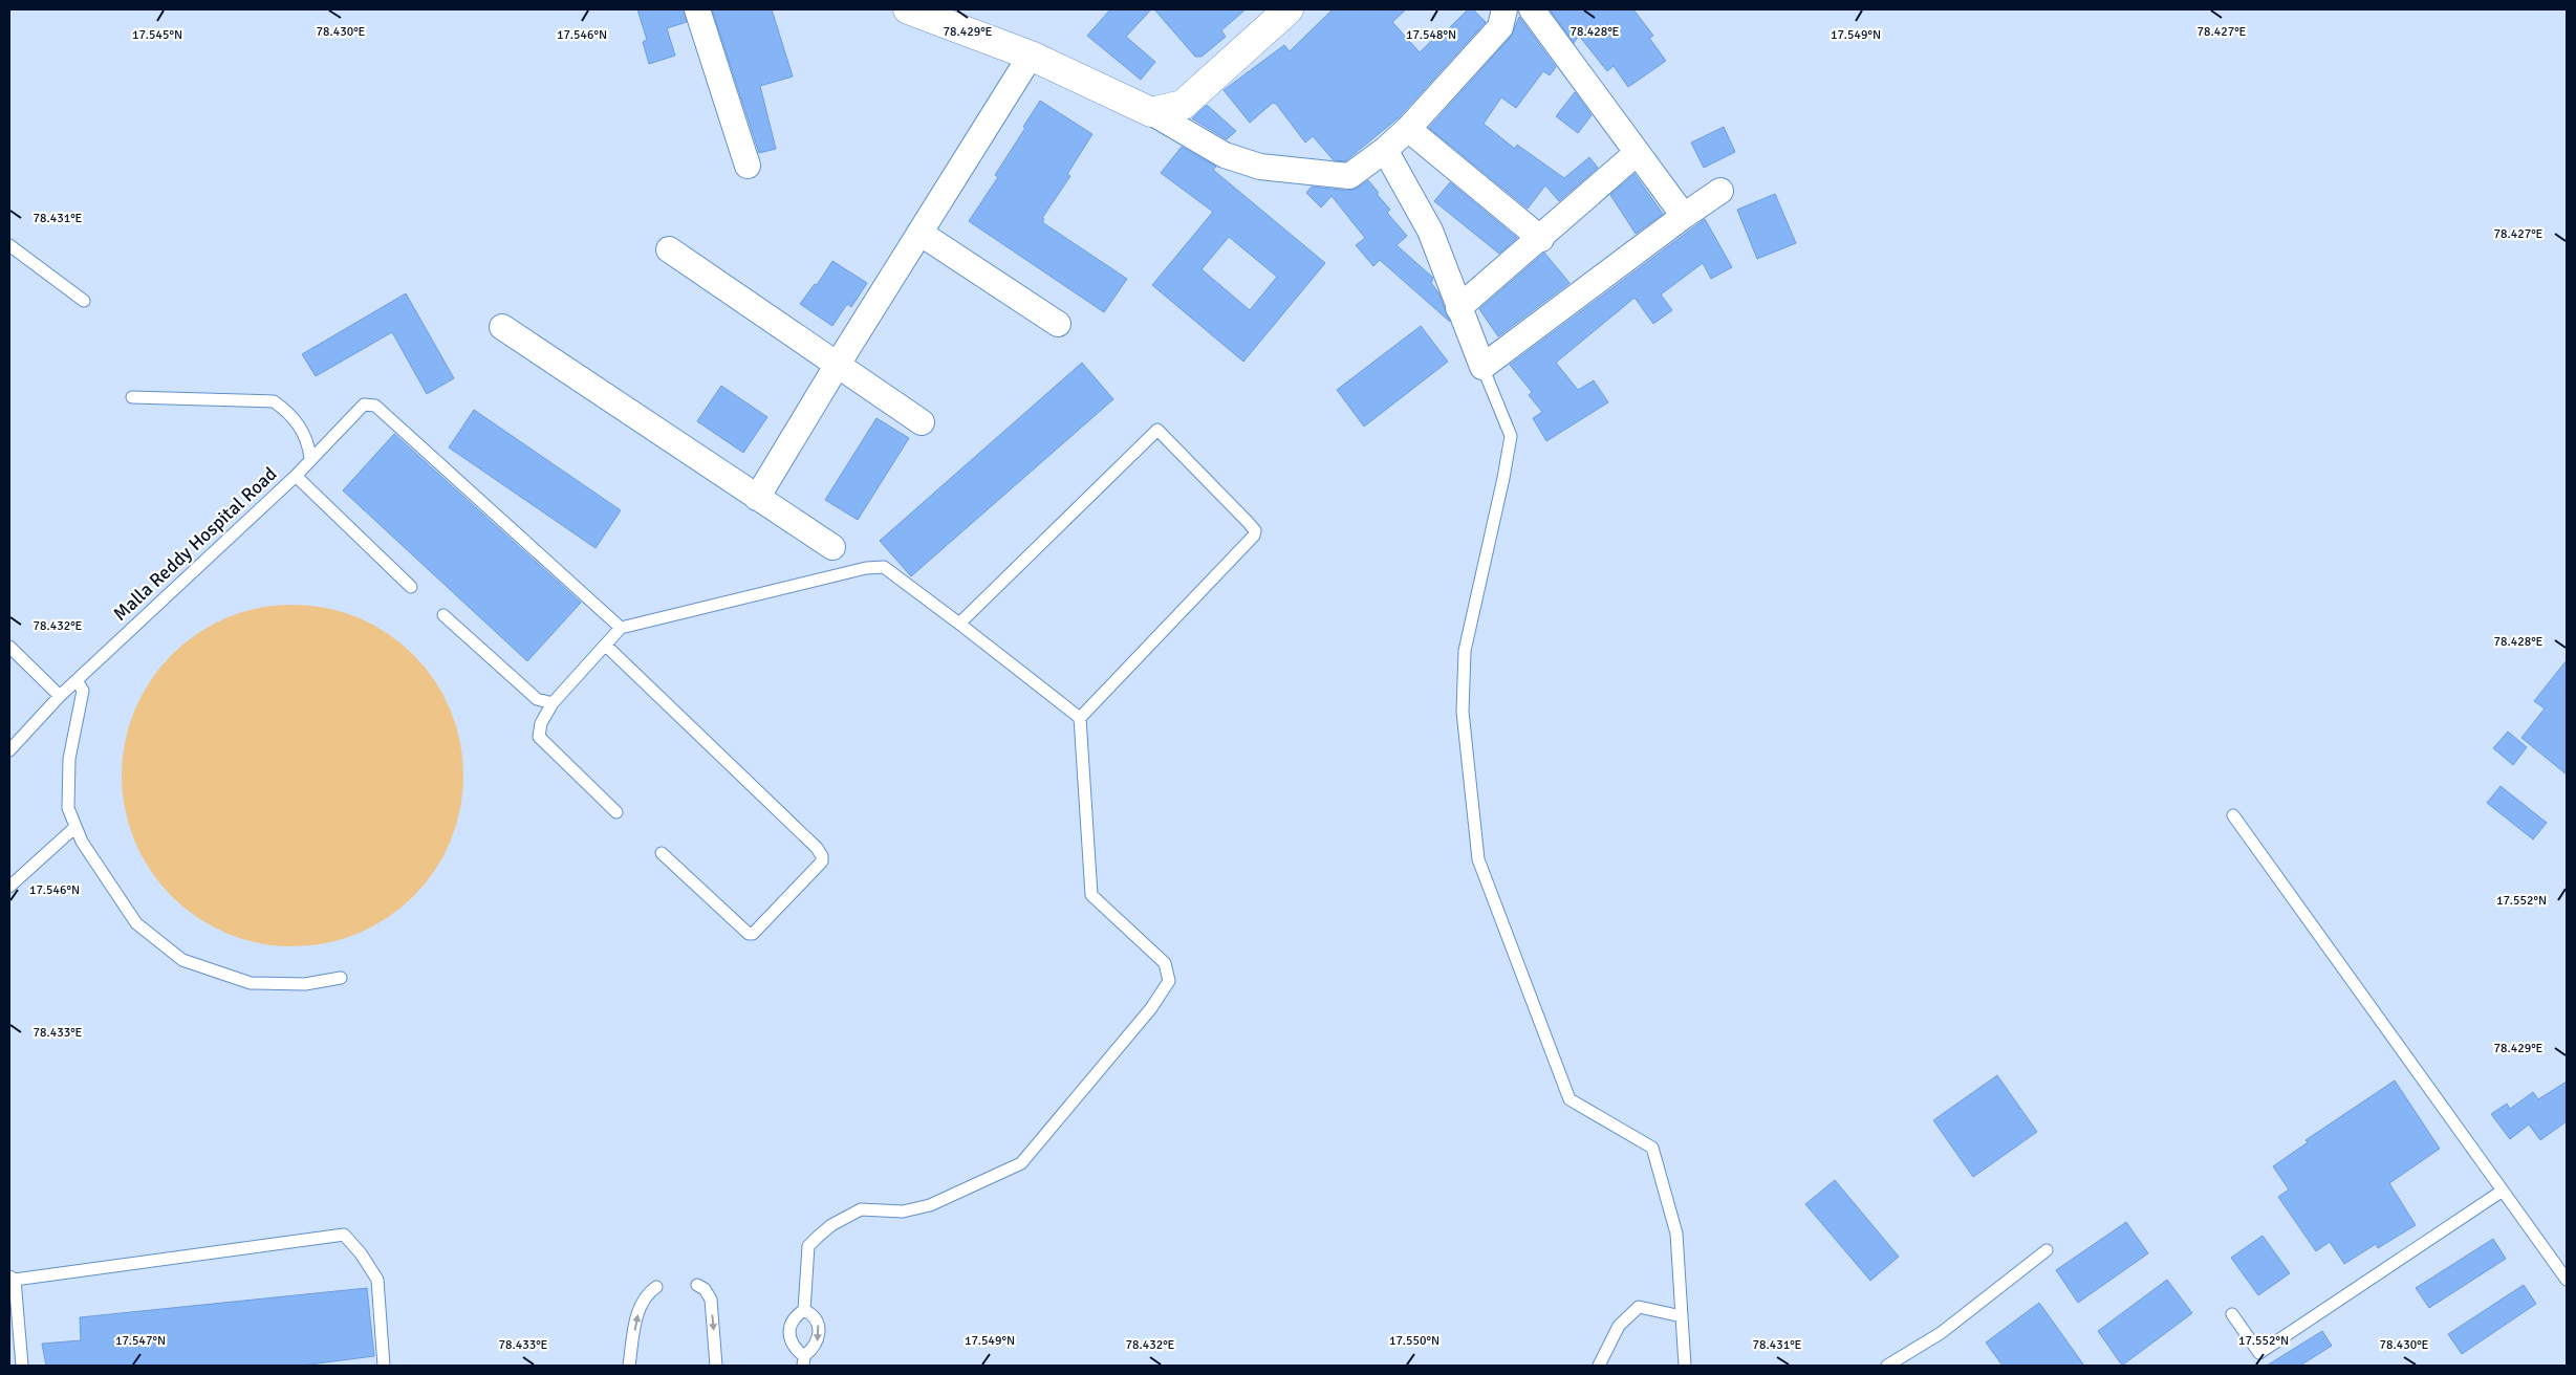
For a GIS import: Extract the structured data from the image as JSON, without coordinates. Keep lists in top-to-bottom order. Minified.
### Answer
{"streets":{"lane":["Malla Reddy Hospital Road"]},"coordinates":["78.430°E","78.428°E","78.429°E","78.427°E","17.545°N","17.546°N","17.548°N","17.549°N","78.431°E","78.432°E","17.552°N","78.433°E","17.547°N","17.550°N"]}
